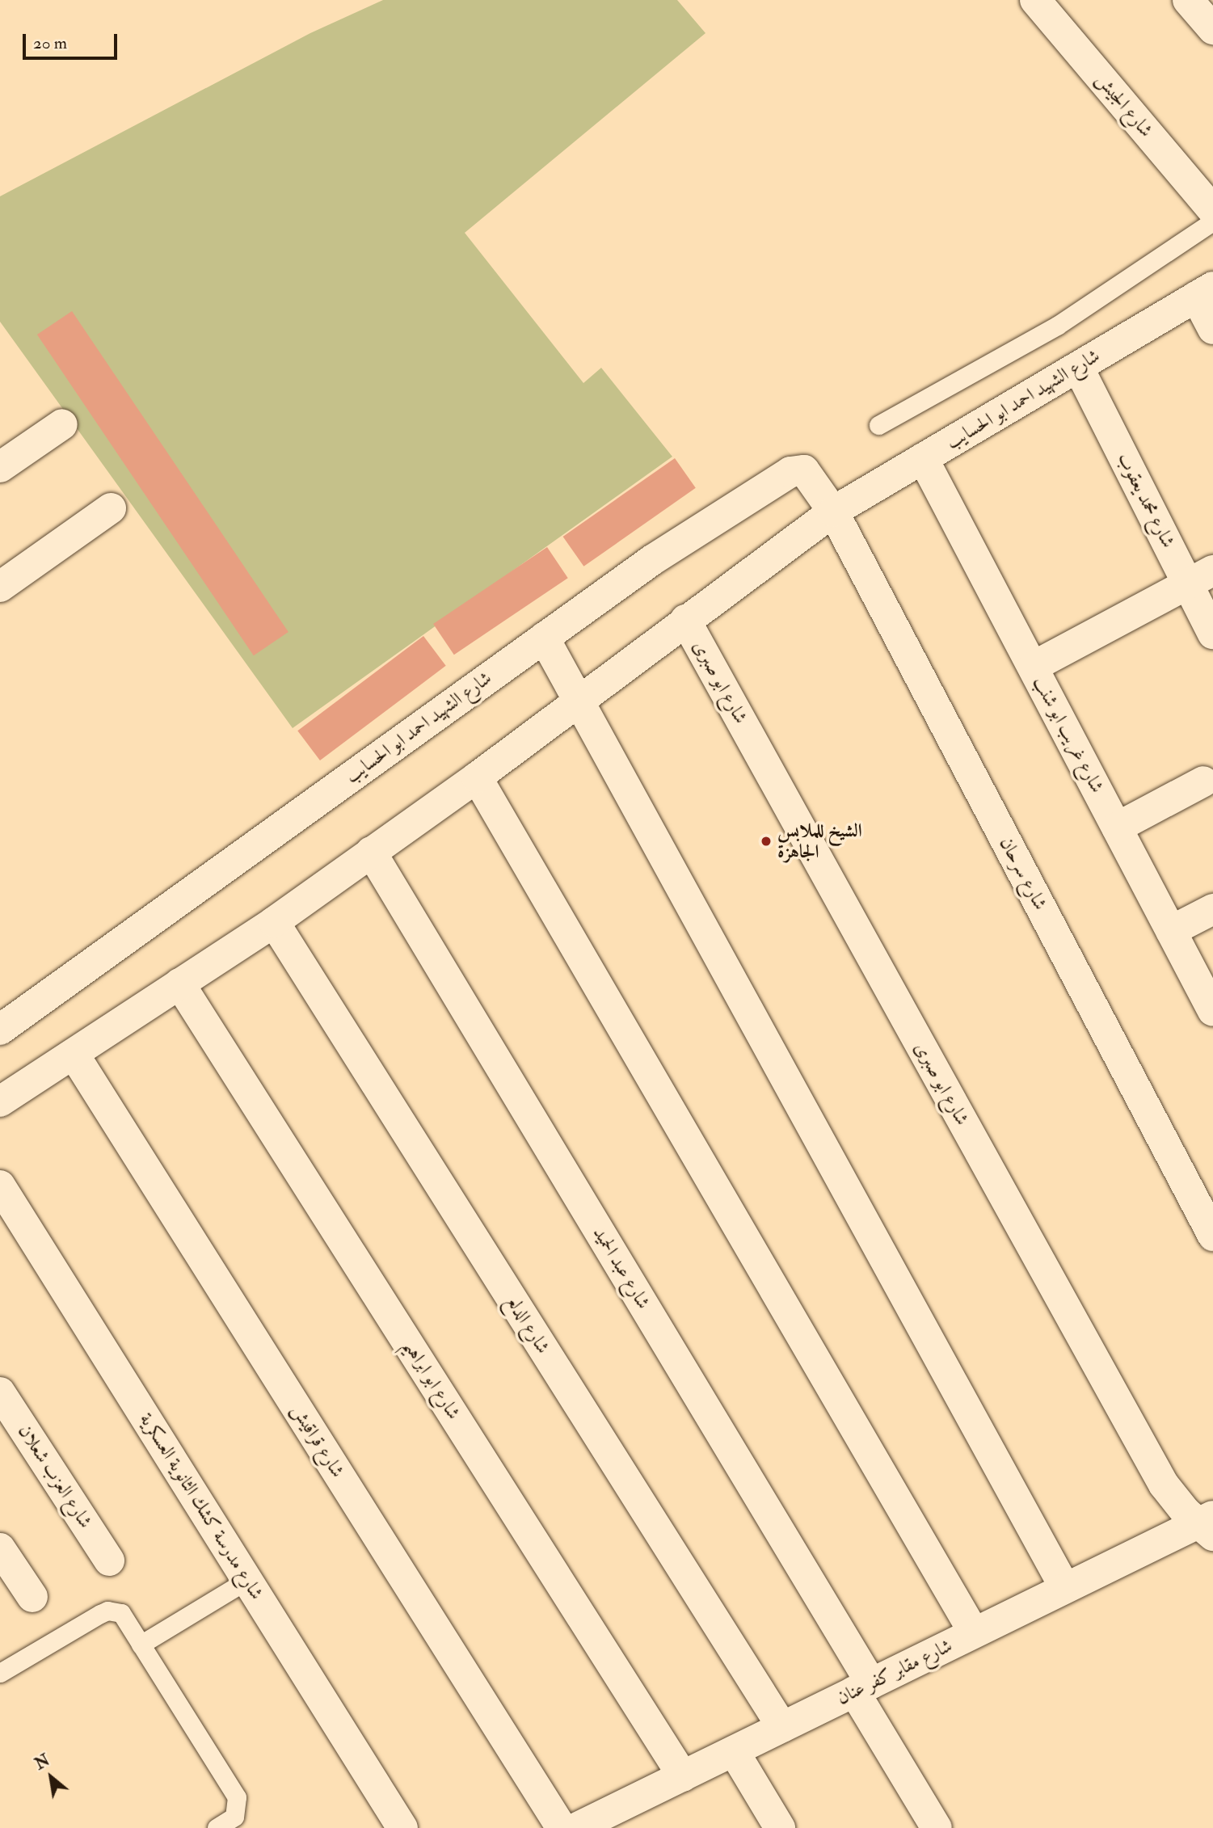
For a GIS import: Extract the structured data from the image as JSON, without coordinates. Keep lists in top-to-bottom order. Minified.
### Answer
{"streets":{"street":["شارع الجيش","شارع الشهيد احمد ابو الحسايب","شارع محمد يعقوب","شارع ابو صبرى","شارع غريب ابو شنب","شارع سرحان","شارع عبد الحميد","شارع الدلع","شارع ابو ابراهيم","شارع قراقيش","شارع العزب شعلان","شارع مدرسة كشك الثانوية العسكرية","شارع مقابر كفر عنان"]},"crossings":[["شارع الشهيد احمد ابو الحسايب","شارع محمد يعقوب"],["شارع الشهيد احمد ابو الحسايب","شارع ابو صبرى"],["شارع الشهيد احمد ابو الحسايب","شارع غريب ابو شنب"],["شارع الشهيد احمد ابو الحسايب","شارع سرحان"],["شارع الشهيد احمد ابو الحسايب","شارع عبد الحميد"],["شارع الشهيد احمد ابو الحسايب","شارع الدلع"],["شارع الشهيد احمد ابو الحسايب","شارع ابو ابراهيم"],["شارع الشهيد احمد ابو الحسايب","شارع قراقيش"],["شارع ابو صبرى","شارع مقابر كفر عنان"],["شارع عبد الحميد","شارع مقابر كفر عنان"],["شارع الدلع","شارع مقابر كفر عنان"],["شارع ابو ابراهيم","شارع مقابر كفر عنان"]],"places":["الشيخ للملابس الجاهزة"],"scale_bar":"20 m","north":"top left"}
